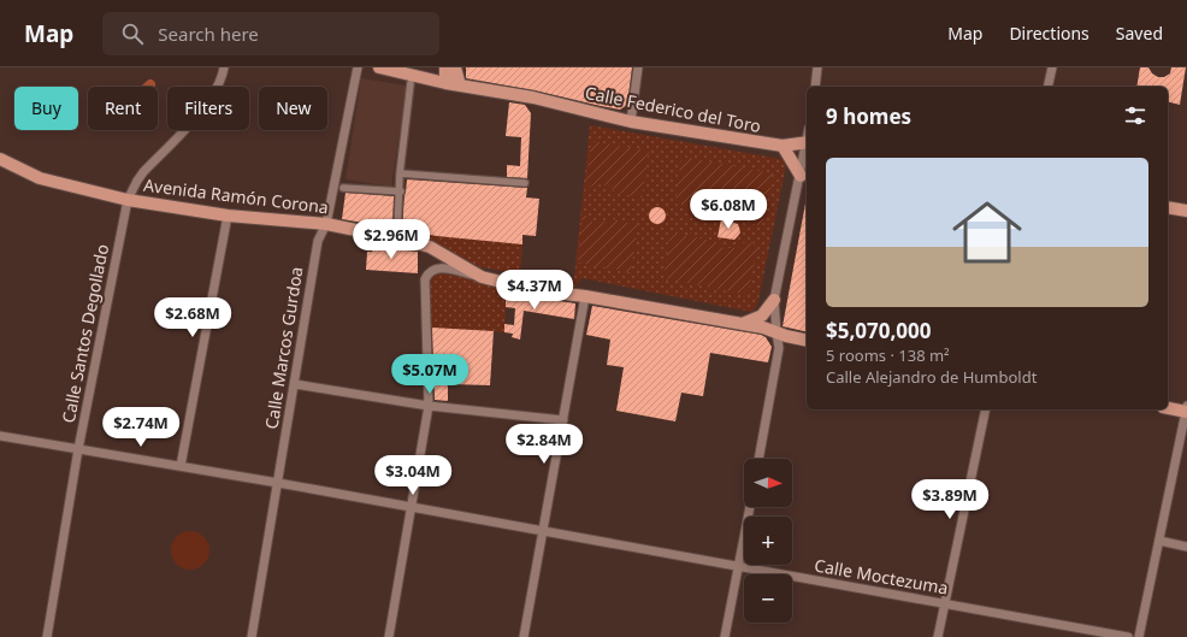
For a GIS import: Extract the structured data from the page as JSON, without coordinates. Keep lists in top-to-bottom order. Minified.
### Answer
{"streets":{"main road":["Calle Federico del Toro","Avenida Ramón Corona"],"street":["Calle Santos Degollado","Calle Marcos Gurdoa","Calle Moctezuma"]},"crossings":[["Avenida Ramón Corona","Calle Santos Degollado"],["Avenida Ramón Corona","Calle Marcos Gurdoa"],["Calle Santos Degollado","Calle Moctezuma"],["Calle Marcos Gurdoa","Calle Moctezuma"]],"north":"right","page":{"header":"Map","search":"Search here","nav":["Map","Directions","Saved"],"chip":["Buy","Rent","Filters","New"],"heading":"9 homes","list":[{"name":"$5,070,000","note":"5 rooms · 138 m² · Calle Alejandro de Humboldt"}],"price":["$6.08M","$2.96M","$4.37M","$2.68M","$5.07M","$2.74M","$2.84M","$3.04M","$3.89M"],"map_buttons":["+","−"]}}
